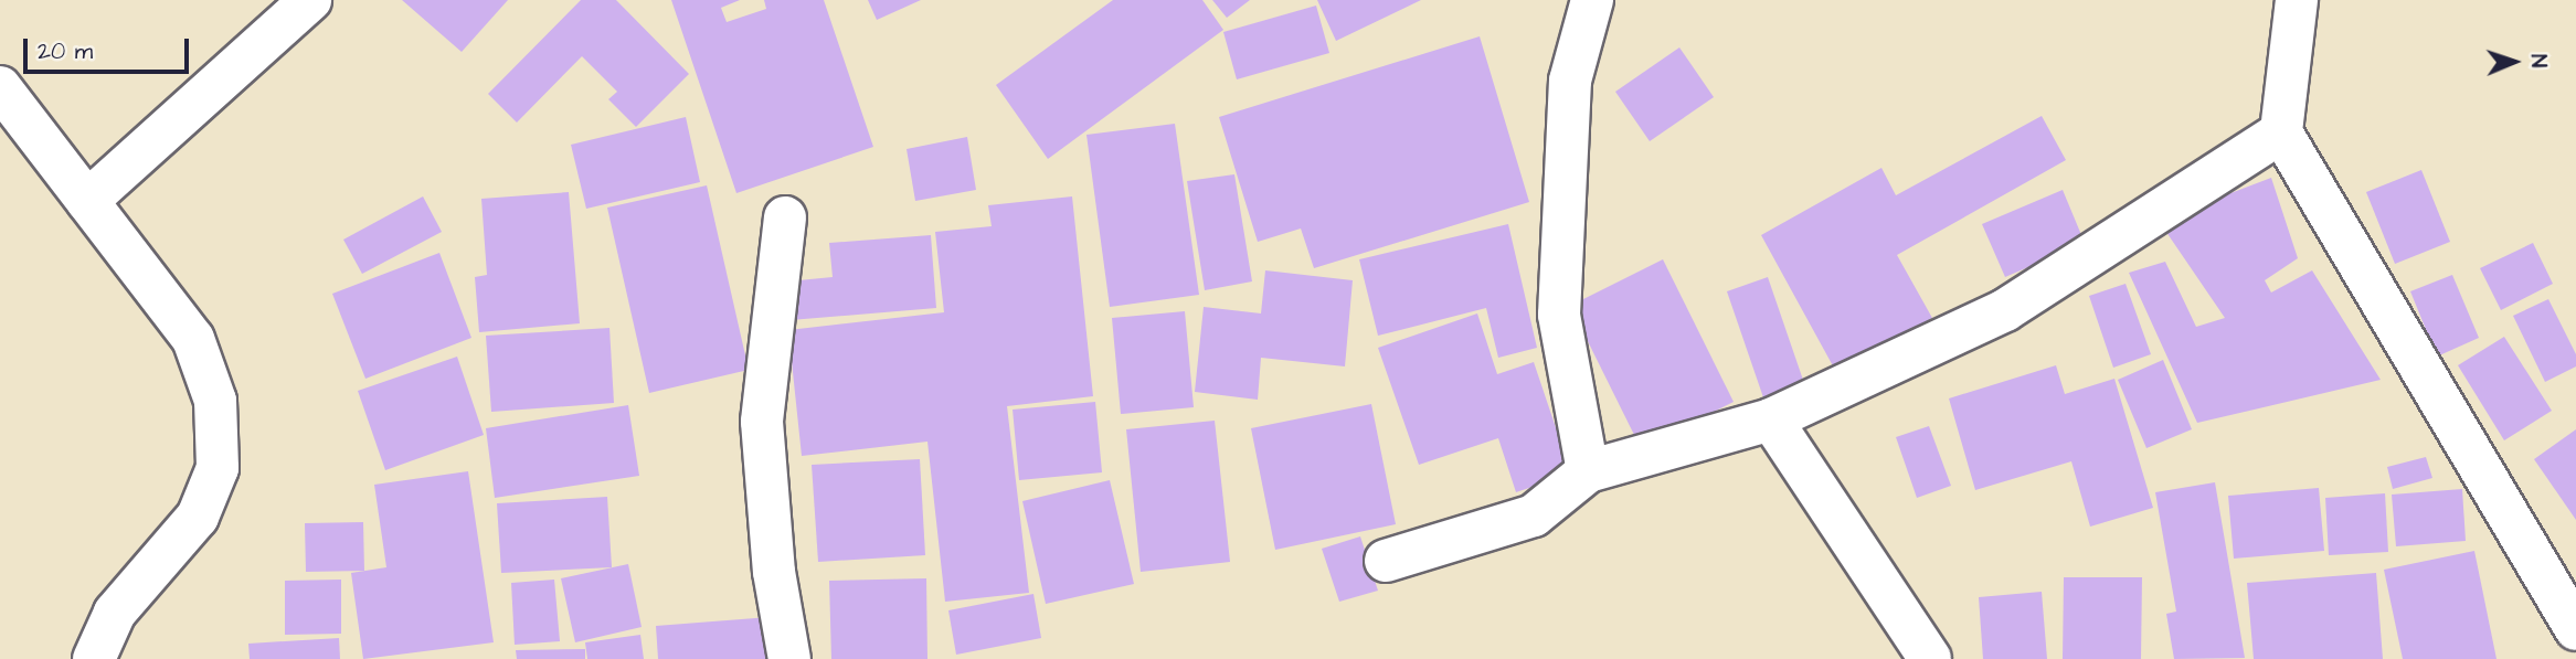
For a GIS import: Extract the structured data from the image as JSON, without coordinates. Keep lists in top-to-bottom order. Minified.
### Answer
{"scale_bar":"20 m","north":"right"}
